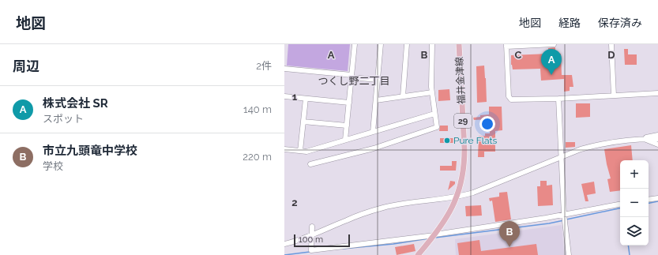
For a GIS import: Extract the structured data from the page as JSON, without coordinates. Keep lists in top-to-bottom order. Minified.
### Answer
{"streets":{"main road":["福井金津線","29"]},"districts":["つくし野二丁目"],"places":["Pure Flats"],"scale_bar":"100 m","page":{"header":"地図","nav":["地図","経路","保存済み"],"heading":["周辺","2件"],"pins":["A","B"],"list":[{"mark":"A","name":"株式会社 SR","note":"スポット","value":"140 m"},{"mark":"B","name":"市立九頭竜中学校","note":"学校","value":"220 m"}],"map_buttons":["+","−"],"scale":"100 m"},"grid":{"columns":["A","B","C","D"],"rows":["1","2"]}}
